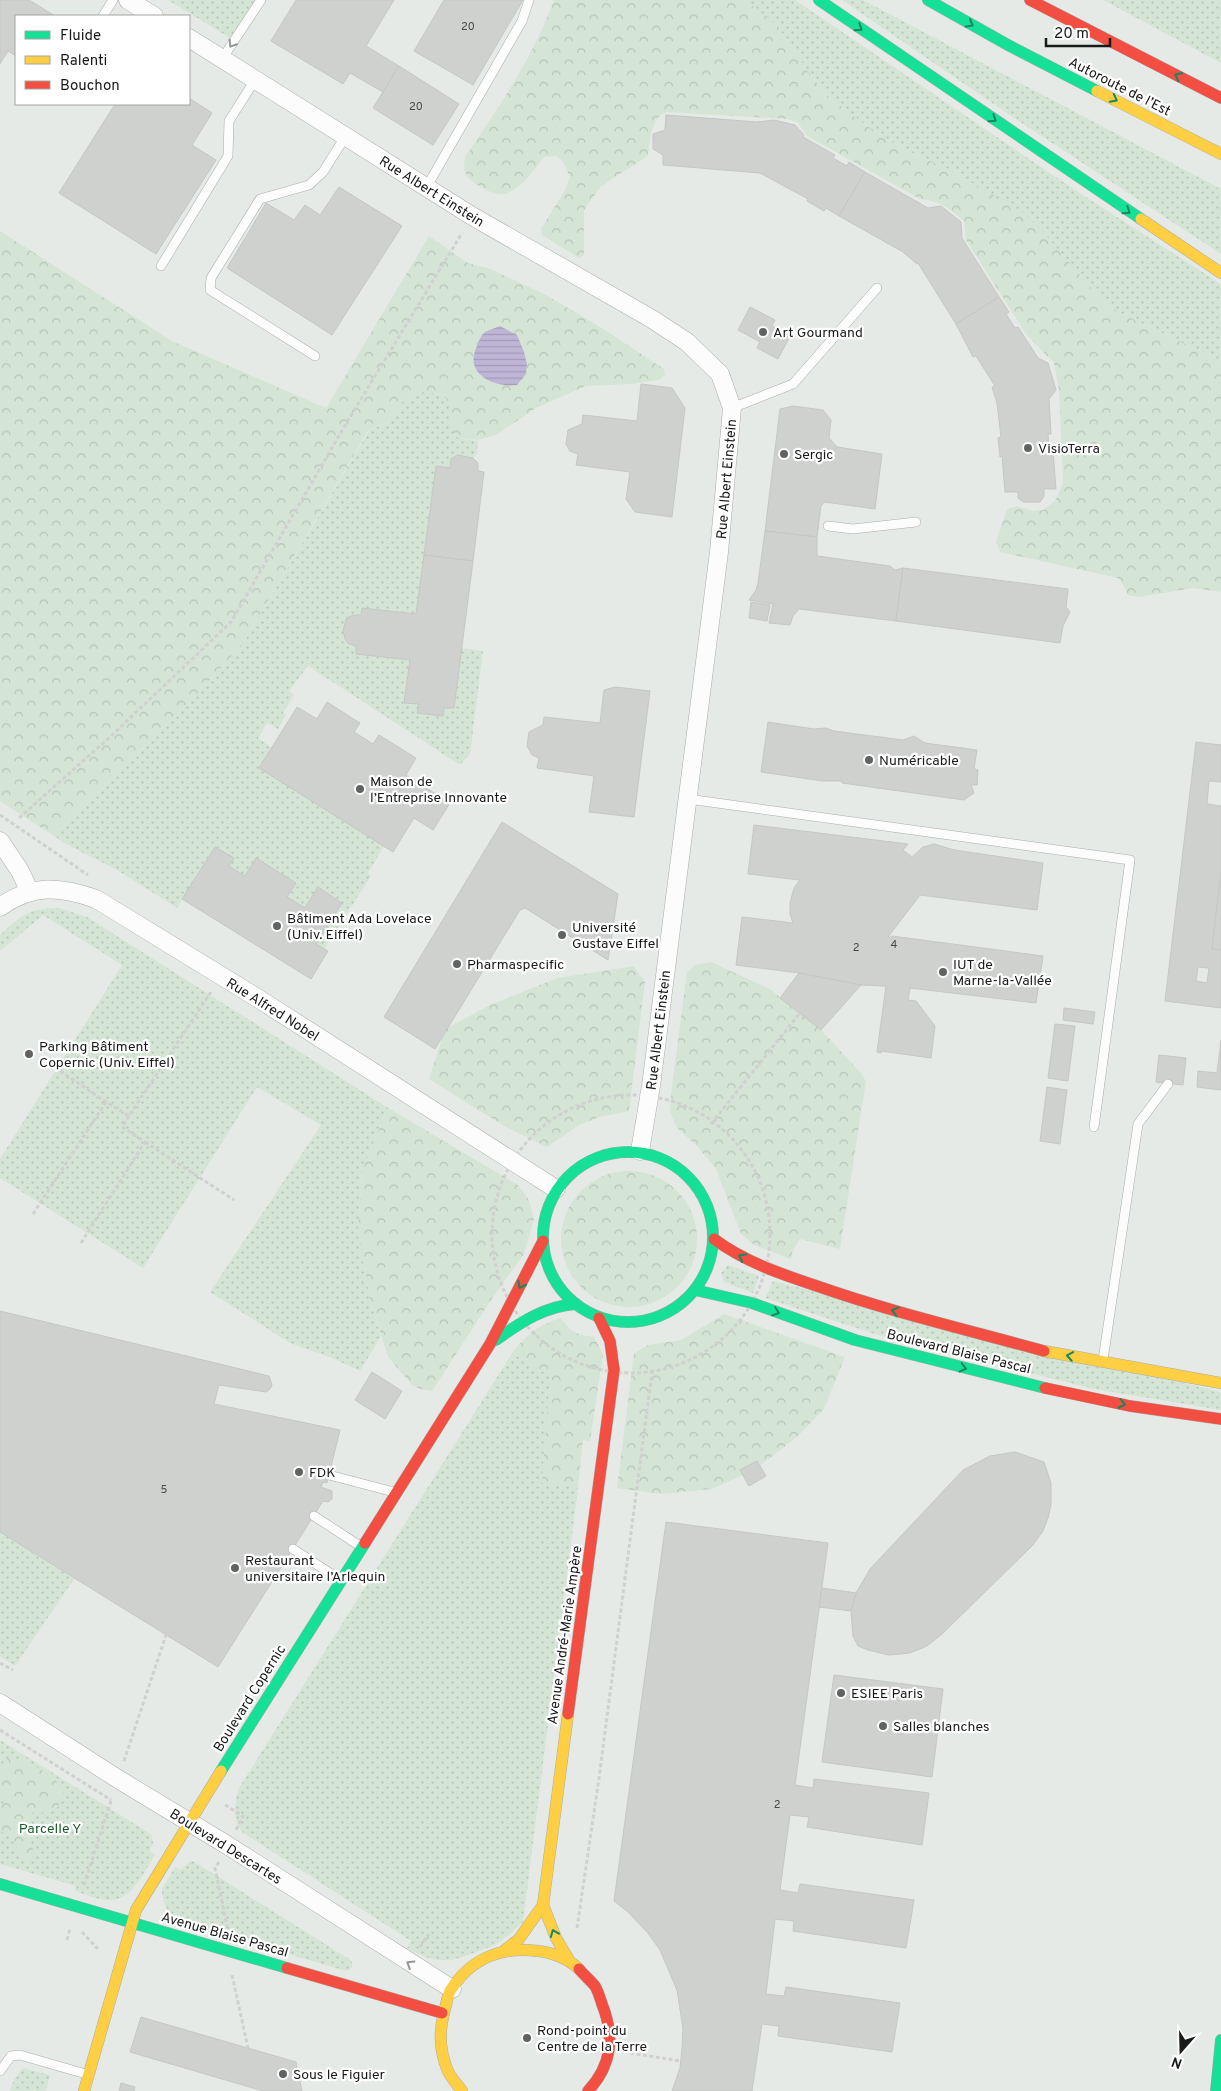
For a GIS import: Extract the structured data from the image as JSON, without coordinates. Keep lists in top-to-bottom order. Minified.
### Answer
{"streets":{"main road":["Autoroute de l’Est","Boulevard Blaise Pascal","Avenue André-Marie Ampère","Boulevard Copernic","Avenue Blaise Pascal"],"street":["Rue Albert Einstein","Rue Alfred Nobel","Boulevard Descartes"]},"crossings":[["Rue Albert Einstein","Rue Alfred Nobel"],["Rue Albert Einstein","Boulevard Blaise Pascal"],["Rue Albert Einstein","Avenue André-Marie Ampère"],["Rue Albert Einstein","Boulevard Copernic"],["Rue Alfred Nobel","Boulevard Blaise Pascal"],["Rue Alfred Nobel","Avenue André-Marie Ampère"],["Rue Alfred Nobel","Boulevard Copernic"],["Boulevard Blaise Pascal","Avenue André-Marie Ampère"],["Boulevard Blaise Pascal","Boulevard Copernic"],["Avenue André-Marie Ampère","Boulevard Copernic"],["Boulevard Copernic","Boulevard Descartes"],["Boulevard Copernic","Avenue Blaise Pascal"]],"one_way":["Boulevard Descartes"],"parks":["Parcelle Y"],"places":["Art Gourmand","VisioTerra","Sergic","Numéricable","Maison de l’Entreprise Innovante","Bâtiment Ada Lovelace (Univ. Eiffel)","Université Gustave Eiffel","Pharmaspecific","IUT de Marne-la-Vallée","Parking Bâtiment Copernic (Univ. Eiffel)","FDK","Restaurant universitaire l’Arlequin","ESIEE Paris","Salles blanches","Rond-point du Centre de la Terre","Sous le Figuier"],"house_numbers":["20","20","4","2","5","2"],"legend":["Fluide","Ralenti","Bouchon"],"scale_bar":"20 m","north":"bottom"}
